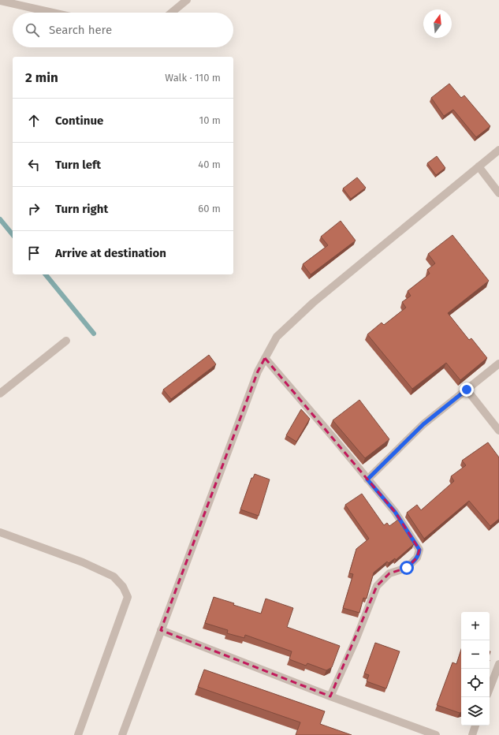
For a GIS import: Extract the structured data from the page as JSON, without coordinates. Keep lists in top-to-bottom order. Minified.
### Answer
{"north":"top","page":{"search":"Search here","heading":["2 min","Walk · 110 m"],"list":[["Continue","10 m"],["Turn left","40 m"],["Turn right","60 m"],"Arrive at destination"],"map_buttons":["+","−"]}}
